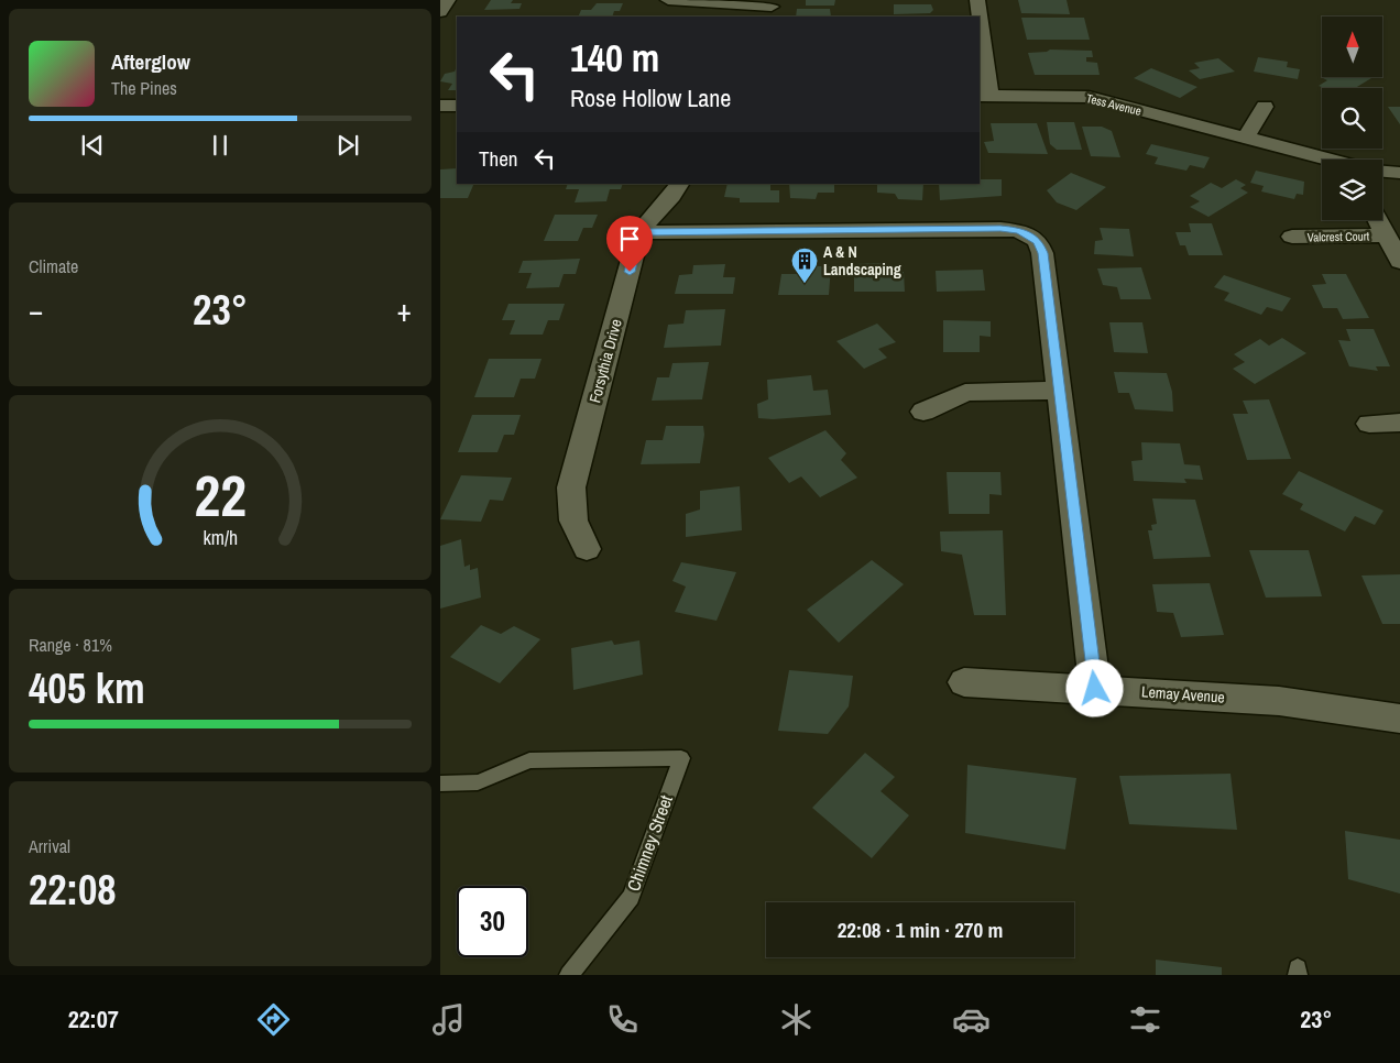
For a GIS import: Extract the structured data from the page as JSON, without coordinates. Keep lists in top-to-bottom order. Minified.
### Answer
{"streets":{"street":["Tess Avenue","Valcrest Court","Forsythia Drive","Lemay Avenue"],"lane":["Chimney Street"]},"places":{"building":["A & N Landscaping"]},"north":"top","page":{"turn":["140 m","Rose Hollow Lane"],"song":["Afterglow","The Pines"],"then":"Then","tile":["Climate",["Range · 81%","405 km"],["Arrival","22:08"]],"heat":["−","23°","+"],"limit":"30","trip":"22:08 · 1 min · 270 m","tabs":["22:07","23°"],"gauge":["22","km/h"]}}
